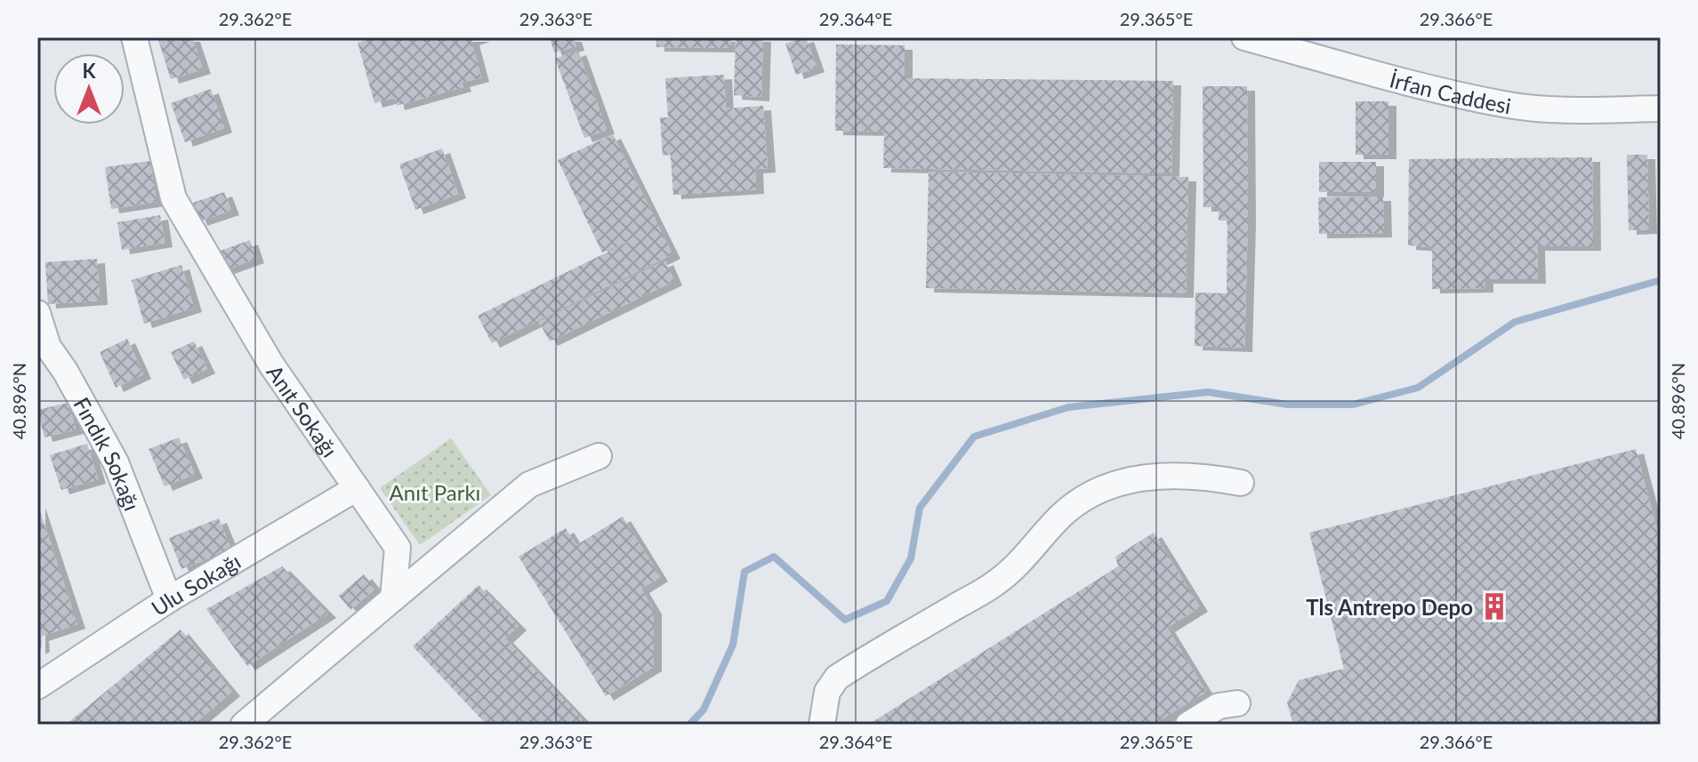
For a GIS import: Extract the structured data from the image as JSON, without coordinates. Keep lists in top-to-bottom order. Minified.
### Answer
{"streets":{"street":["İrfan Caddesi","Anıt Sokağı","Fındık Sokağı","Ulu Sokağı"]},"crossings":[["Anıt Sokağı","Ulu Sokağı"],["Fındık Sokağı","Ulu Sokağı"]],"parks":["Anıt Parkı"],"places":{"building":["Tls Antrepo Depo"]},"north":"top","coordinates":["29.362°E","29.363°E","29.364°E","29.365°E","29.366°E","40.896°N"]}
